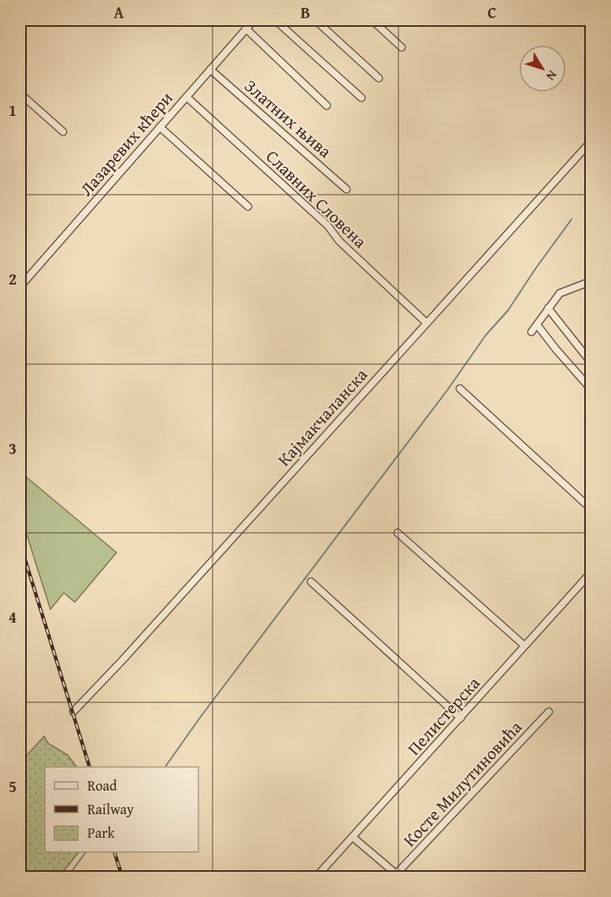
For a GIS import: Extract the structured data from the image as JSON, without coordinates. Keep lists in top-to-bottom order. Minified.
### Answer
{"streets":{"street":["Златних њива","Лазаревих кћери","Славних Словена","Кајмакчаланска","Пелистерска","Косте Милутиновића"]},"crossings":[["Златних њива","Лазаревих кћери"],["Лазаревих кћери","Славних Словена"],["Славних Словена","Кајмакчаланска"]],"legend":["Road","Railway","Park"],"north":"bottom right","grid":{"columns":["A","B","C"],"rows":["1","2","3","4","5"]}}
